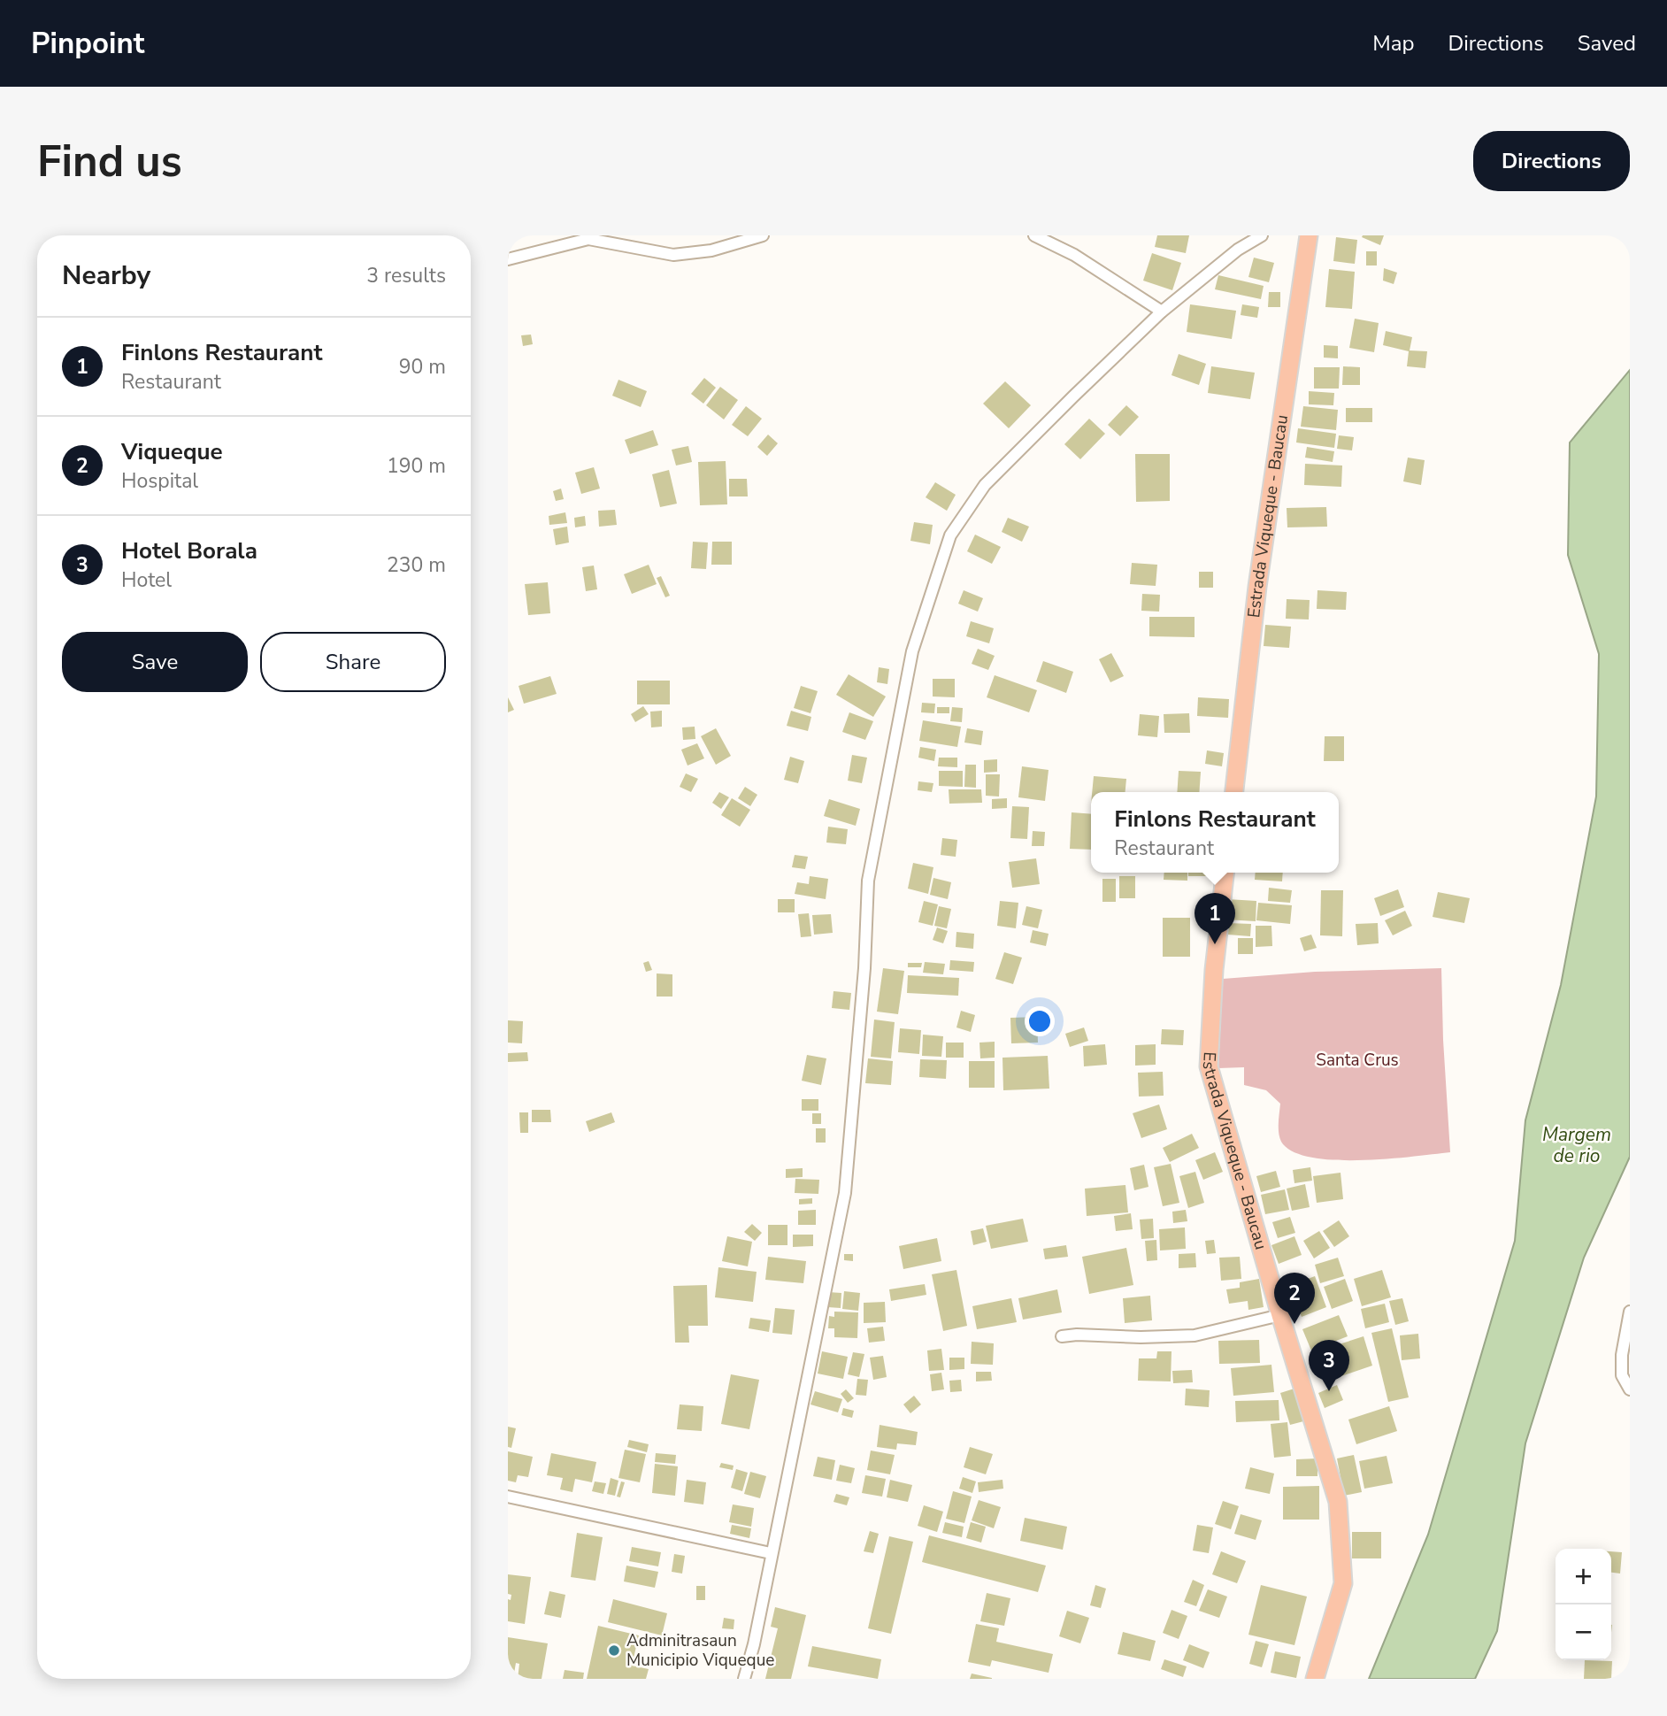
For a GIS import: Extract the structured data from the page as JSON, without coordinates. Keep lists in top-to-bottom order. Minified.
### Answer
{"streets":{"main road":["Estrada Viqueque - Baucau"]},"water":["Margem de rio"],"parks":["Santa Crus"],"places":["Adminitrasaun Municipio Viqueque"],"page":{"header":"Pinpoint","nav":["Map","Directions","Saved"],"buttons":["Directions",["Save","Share"]],"title":"Find us","heading":["Nearby","3 results"],"list":[{"mark":"1","name":"Finlons Restaurant","note":"Restaurant","value":"90 m"},{"mark":"2","name":"Viqueque","note":"Hospital","value":"190 m"},{"mark":"3","name":"Hotel Borala","note":"Hotel","value":"230 m"}],"popup":["Finlons Restaurant","Restaurant"],"pins":["1","2","3"],"map_buttons":["+","−"]}}
